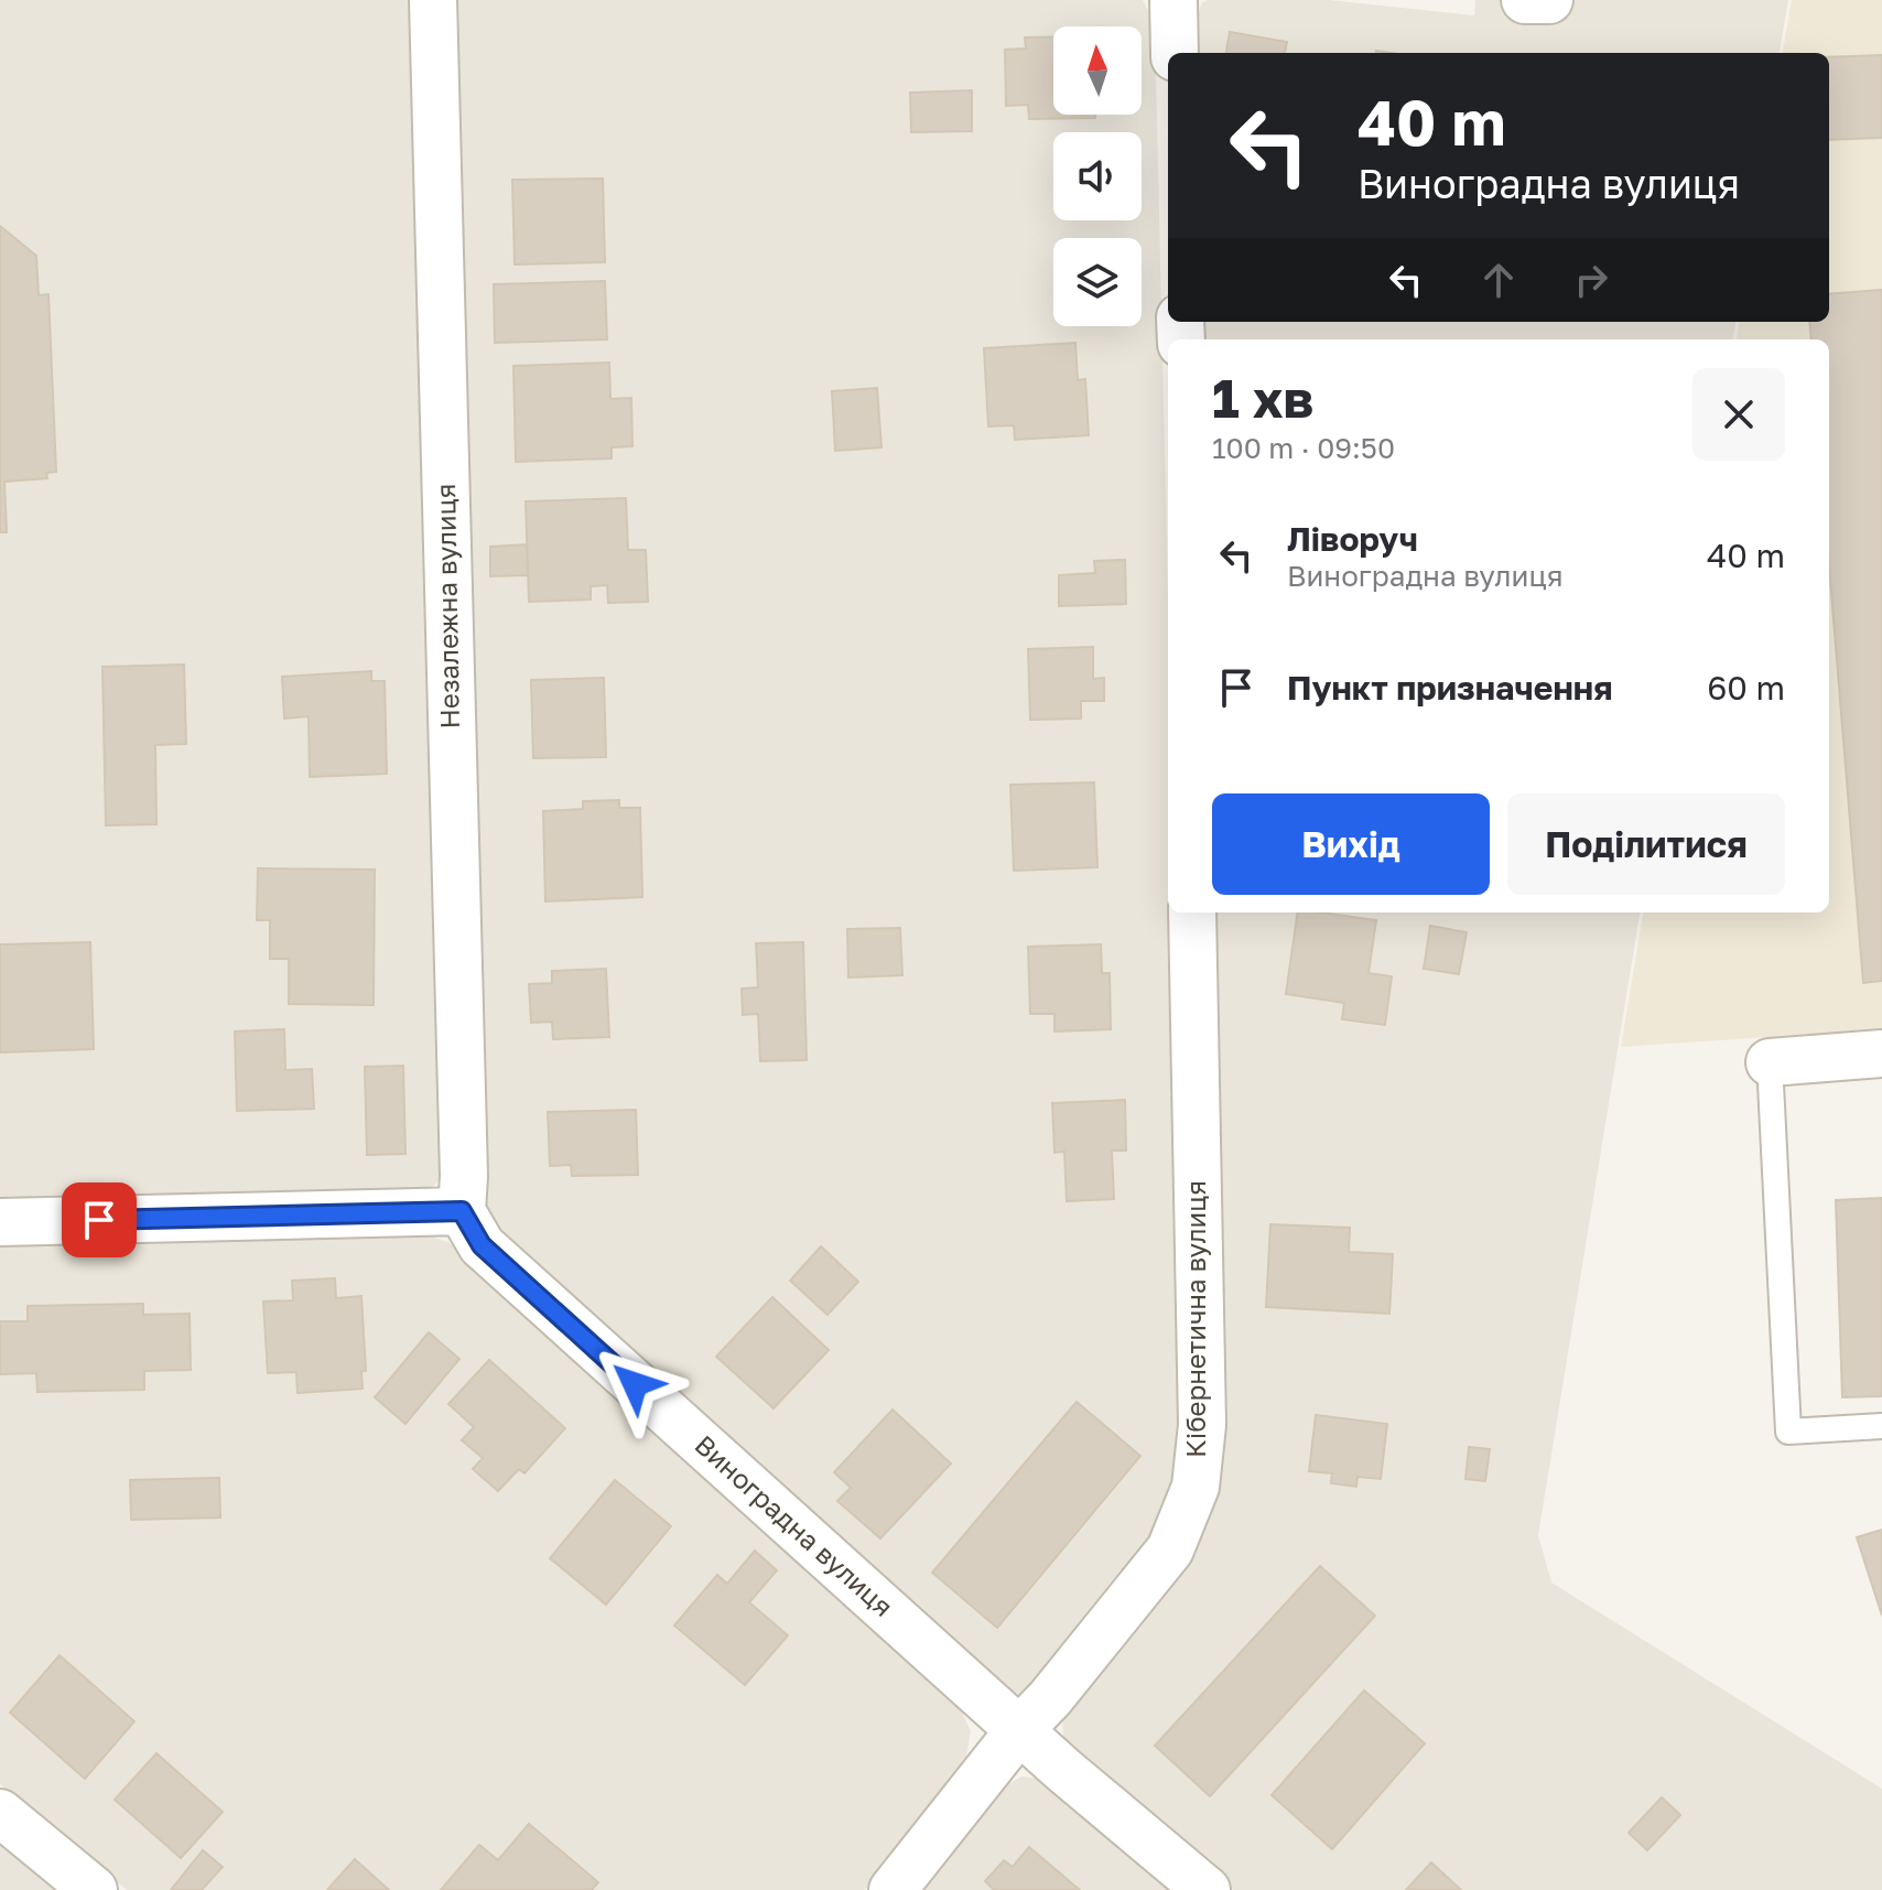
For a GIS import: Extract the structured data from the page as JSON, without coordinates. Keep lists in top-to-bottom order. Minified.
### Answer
{"streets":{"street":["Незалежна вулиця","Кібернетична вулиця","Виноградна вулиця"]},"crossings":[["Незалежна вулиця","Виноградна вулиця"],["Кібернетична вулиця","Виноградна вулиця"]],"north":"top","page":{"turn":["40 m","Виноградна вулиця"],"heading":["1 хв","100 m · 09:50"],"list":[{"name":"Ліворуч","note":"Виноградна вулиця","value":"40 m"},{"name":"Пункт призначення","value":"60 m"}],"buttons":["Вихід","Поділитися"]}}
